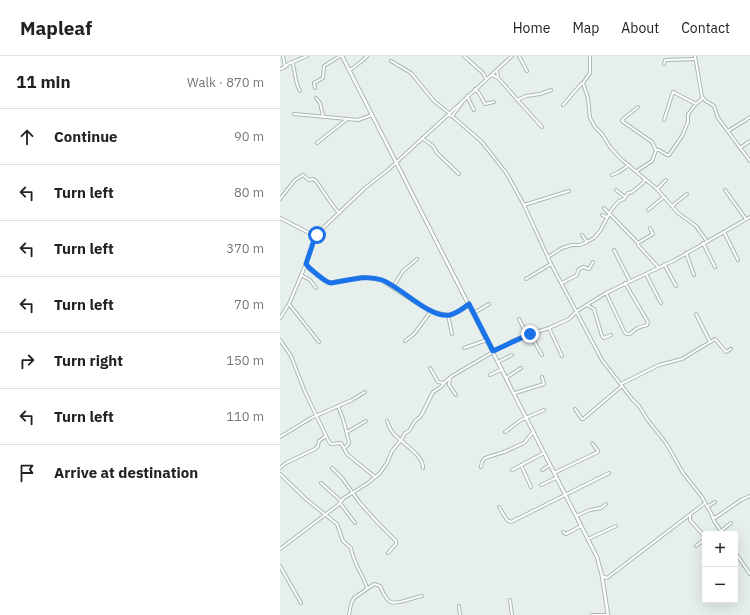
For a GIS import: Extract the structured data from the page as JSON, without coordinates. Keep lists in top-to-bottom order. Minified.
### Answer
{"page":{"header":"Mapleaf","nav":["Home","Map","About","Contact"],"heading":["11 min","Walk · 870 m"],"list":[["Continue","90 m"],["Turn left","80 m"],["Turn left","370 m"],["Turn left","70 m"],["Turn right","150 m"],["Turn left","110 m"],"Arrive at destination"],"map_buttons":["+","−"]}}
